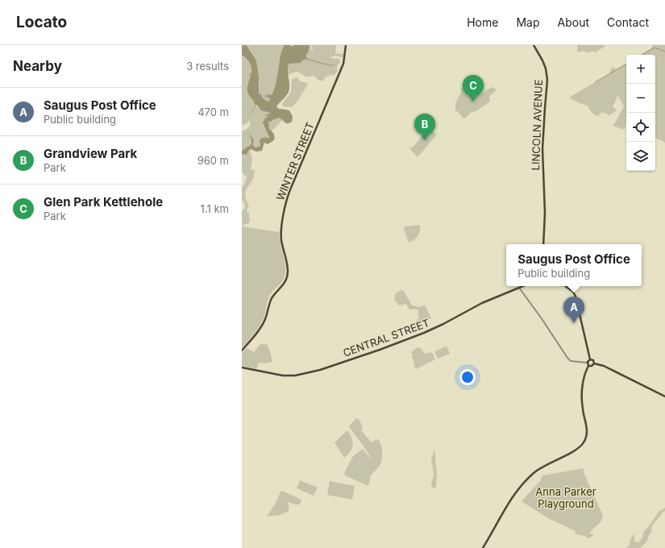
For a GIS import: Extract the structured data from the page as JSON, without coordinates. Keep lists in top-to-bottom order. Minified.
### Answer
{"streets":{"main road":["LINCOLN AVENUE","WINTER STREET","CENTRAL STREET"]},"parks":["Anna Parker Playground"],"page":{"header":"Locato","nav":["Home","Map","About","Contact"],"heading":["Nearby","3 results"],"map_buttons":["+","−"],"pins":["C","B","A"],"list":[{"mark":"A","name":"Saugus Post Office","note":"Public building","value":"470 m"},{"mark":"B","name":"Grandview Park","note":"Park","value":"960 m"},{"mark":"C","name":"Glen Park Kettlehole","note":"Park","value":"1.1 km"}],"popup":["Saugus Post Office","Public building"]}}
